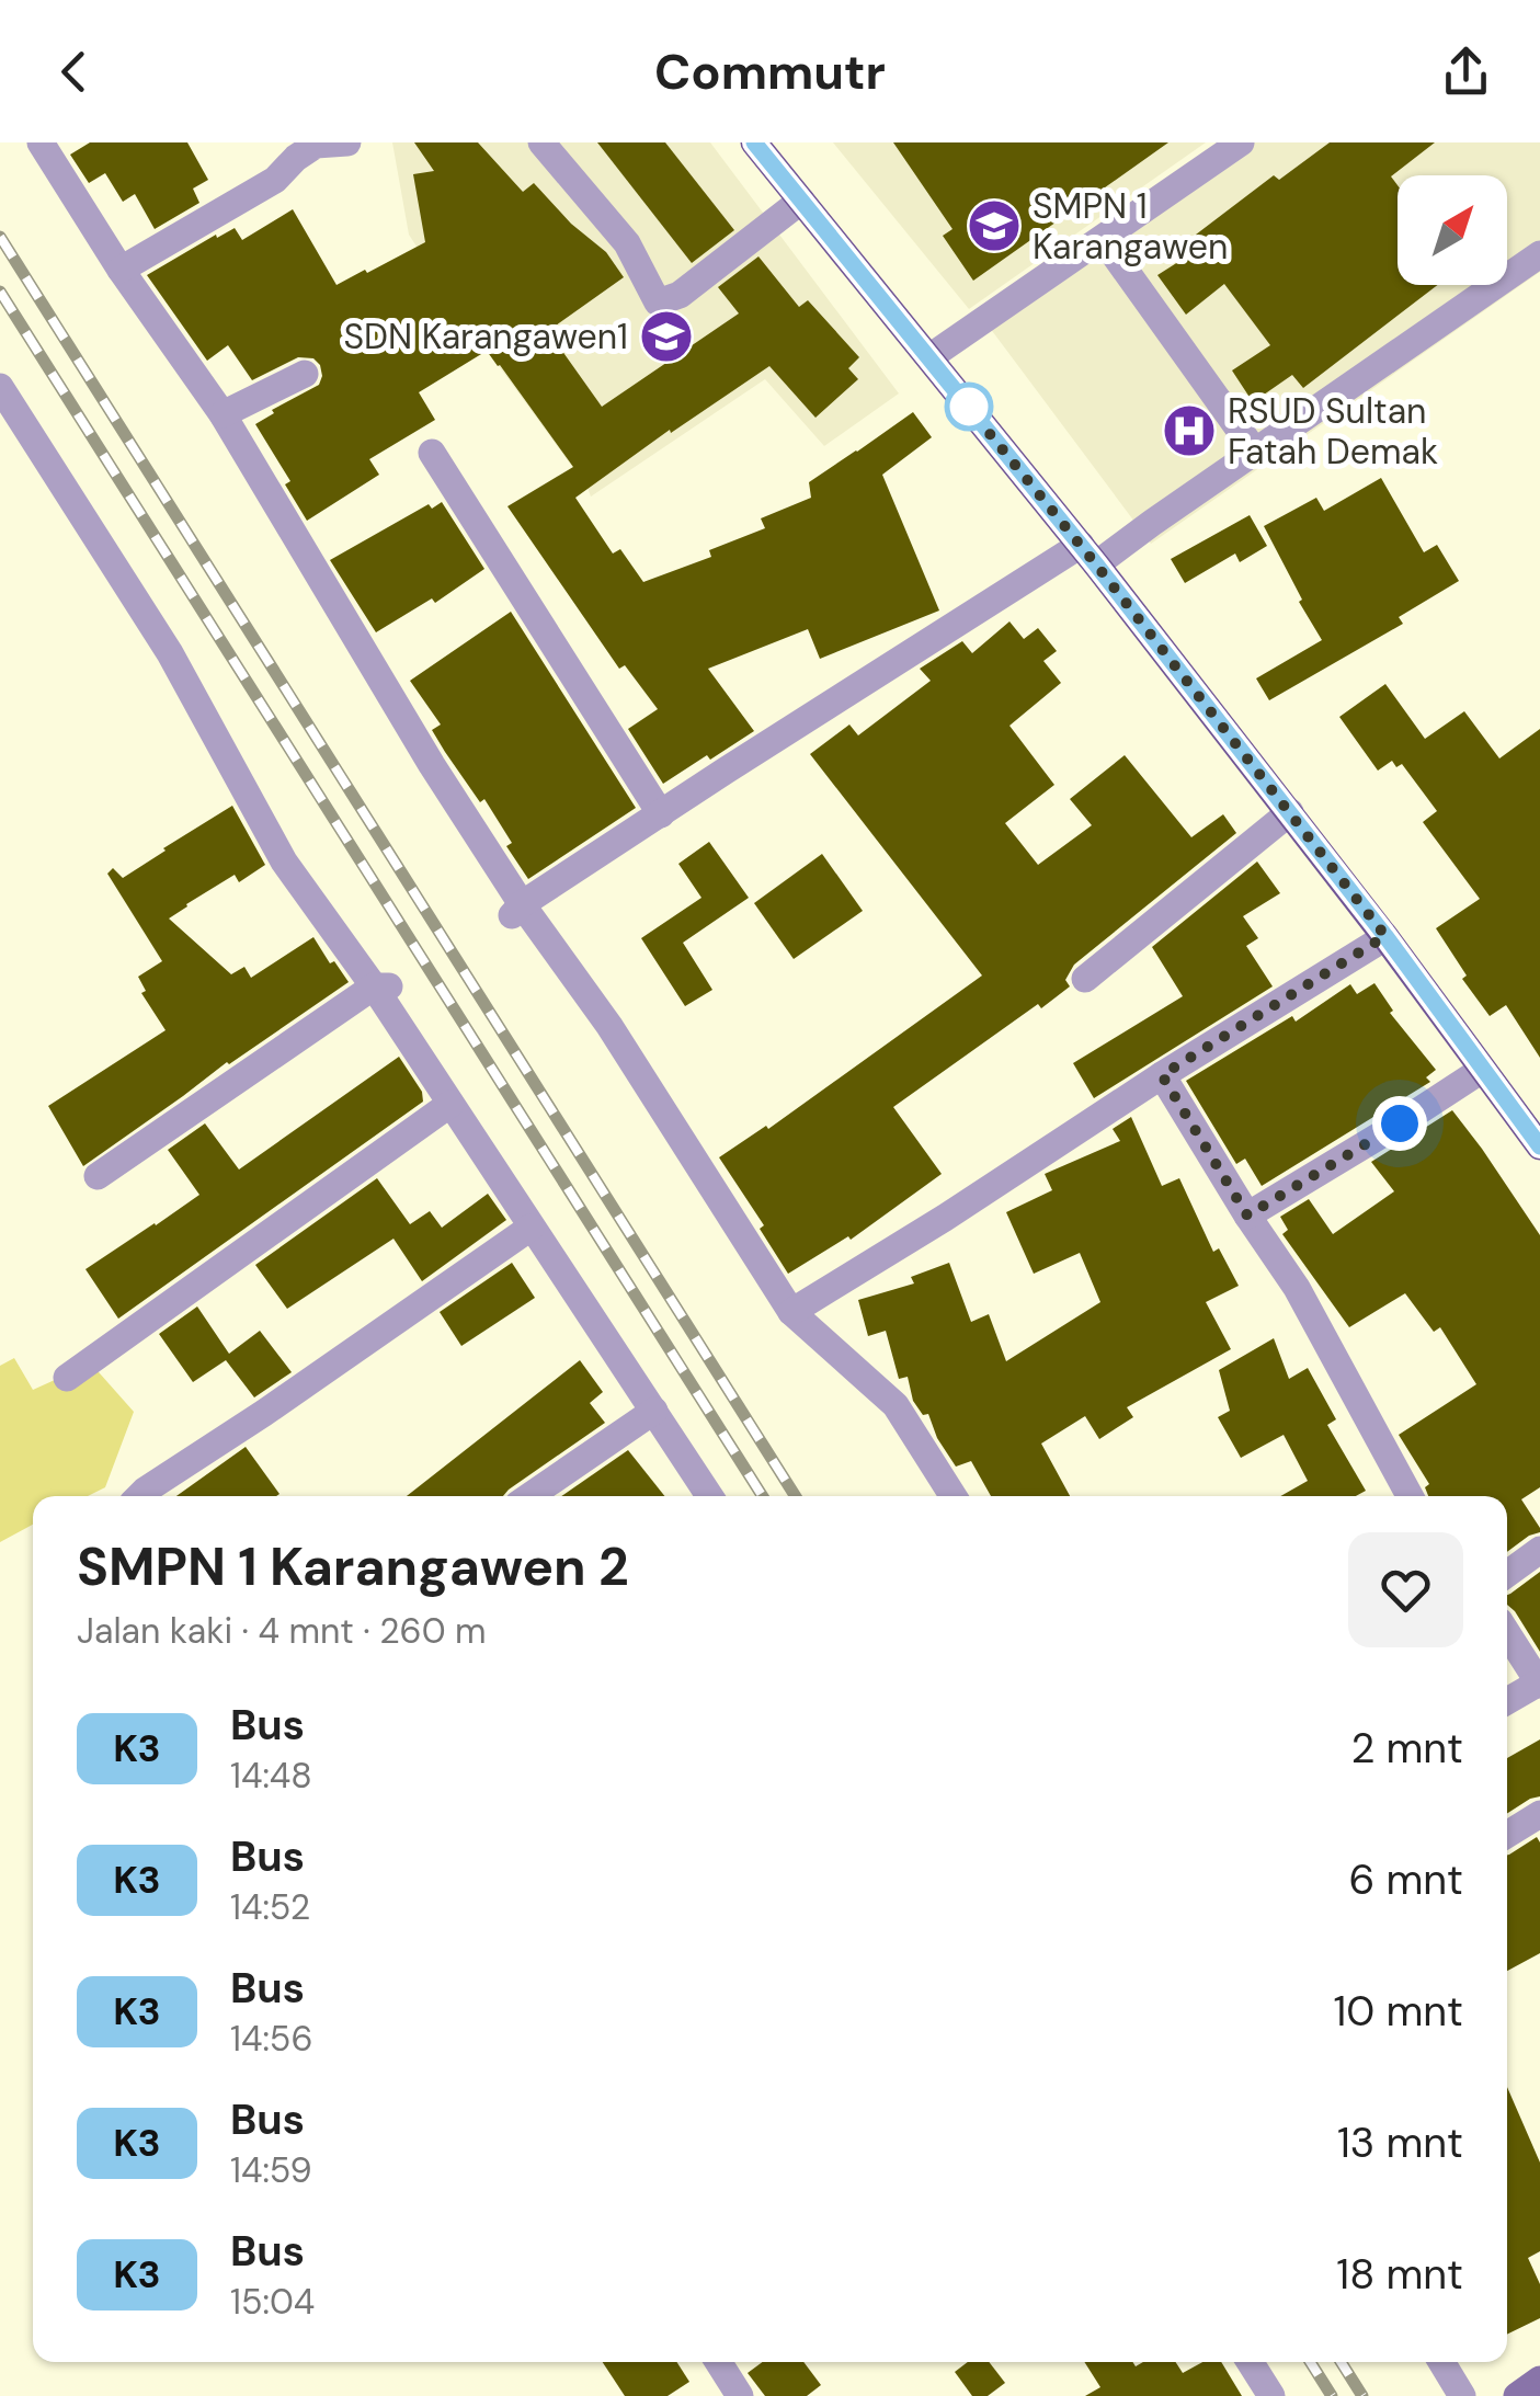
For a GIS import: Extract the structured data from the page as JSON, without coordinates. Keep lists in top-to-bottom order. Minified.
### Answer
{"places":{"school or university":["SMPN 1 Karangawen","SDN Karangawen1"],"hospital":["RSUD Sultan Fatah Demak"]},"lines":["bus line K3"],"north":"top right","page":{"header":"Commutr","heading":["SMPN 1 Karangawen 2","Jalan kaki · 4 mnt · 260 m"],"list":[{"mark":"K3","name":"Bus","note":"14:48","value":"2 mnt"},{"mark":"K3","name":"Bus","note":"14:52","value":"6 mnt"},{"mark":"K3","name":"Bus","note":"14:56","value":"10 mnt"},{"mark":"K3","name":"Bus","note":"14:59","value":"13 mnt"},{"mark":"K3","name":"Bus","note":"15:04","value":"18 mnt"}]}}
